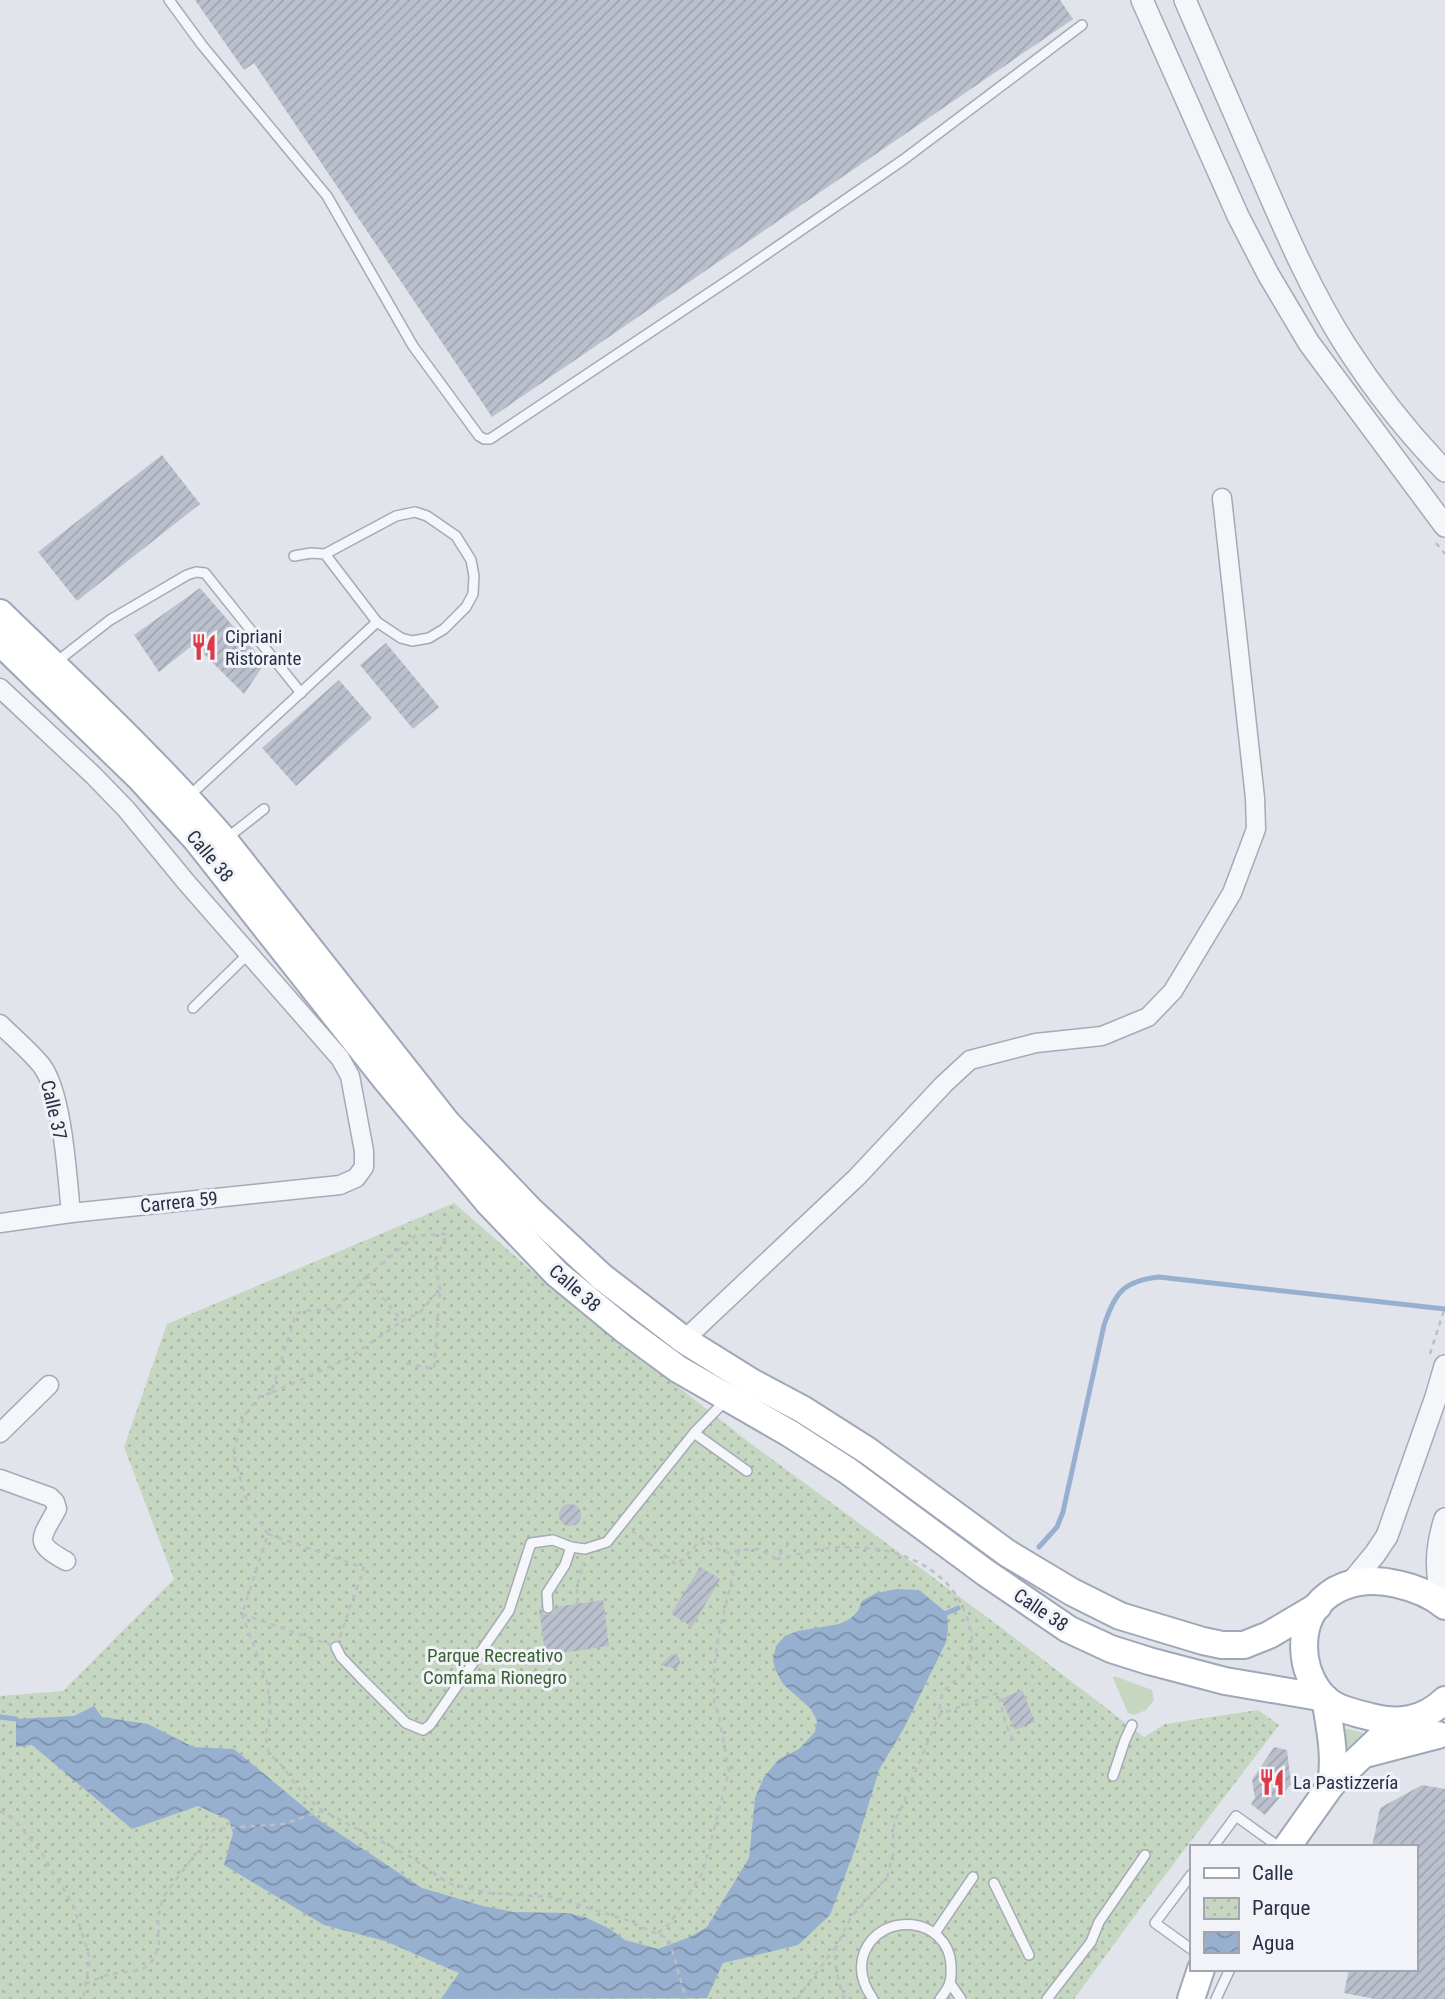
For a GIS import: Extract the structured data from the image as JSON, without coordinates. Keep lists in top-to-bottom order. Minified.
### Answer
{"streets":{"main road":["Calle 38"],"street":["Calle 37","Carrera 59"]},"crossings":[["Calle 38","Carrera 59"],["Calle 37","Carrera 59"]],"parks":["Parque Recreativo Comfama Rionegro"],"places":{"restaurant":["Cipriani Ristorante","La Pastizzería"]},"legend":["Calle","Parque","Agua"]}
